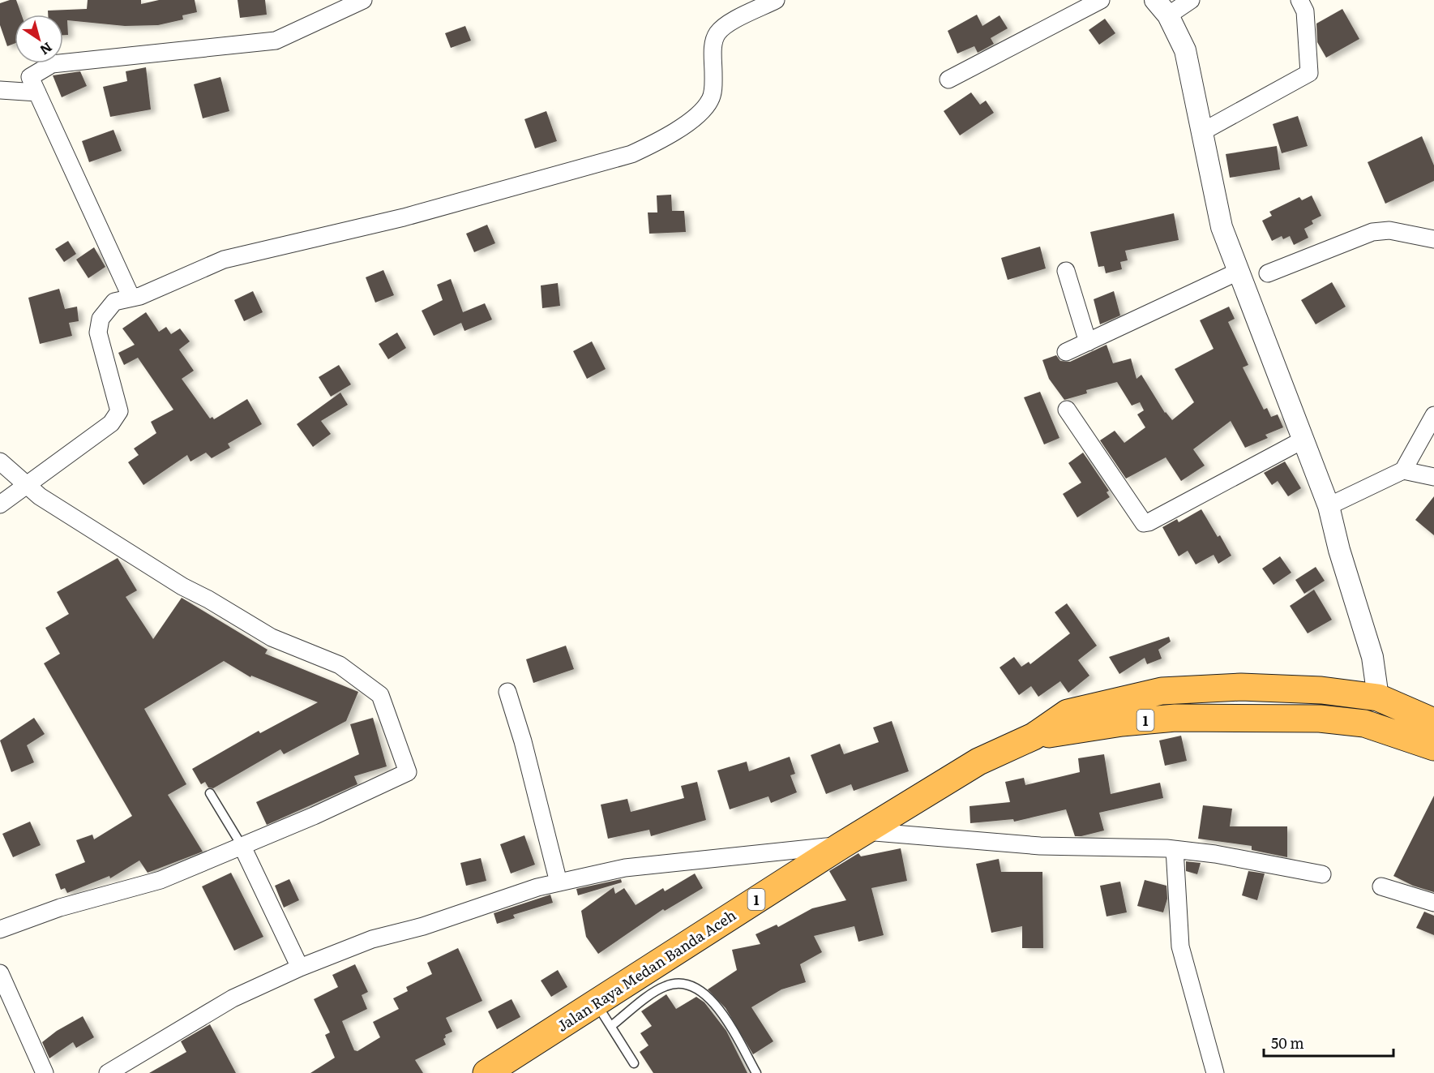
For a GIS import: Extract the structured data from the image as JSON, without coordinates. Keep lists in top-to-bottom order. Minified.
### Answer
{"streets":{"highway":["1","Jalan Raya Medan Banda Aceh"]},"scale_bar":"50 m","north":"bottom right"}
